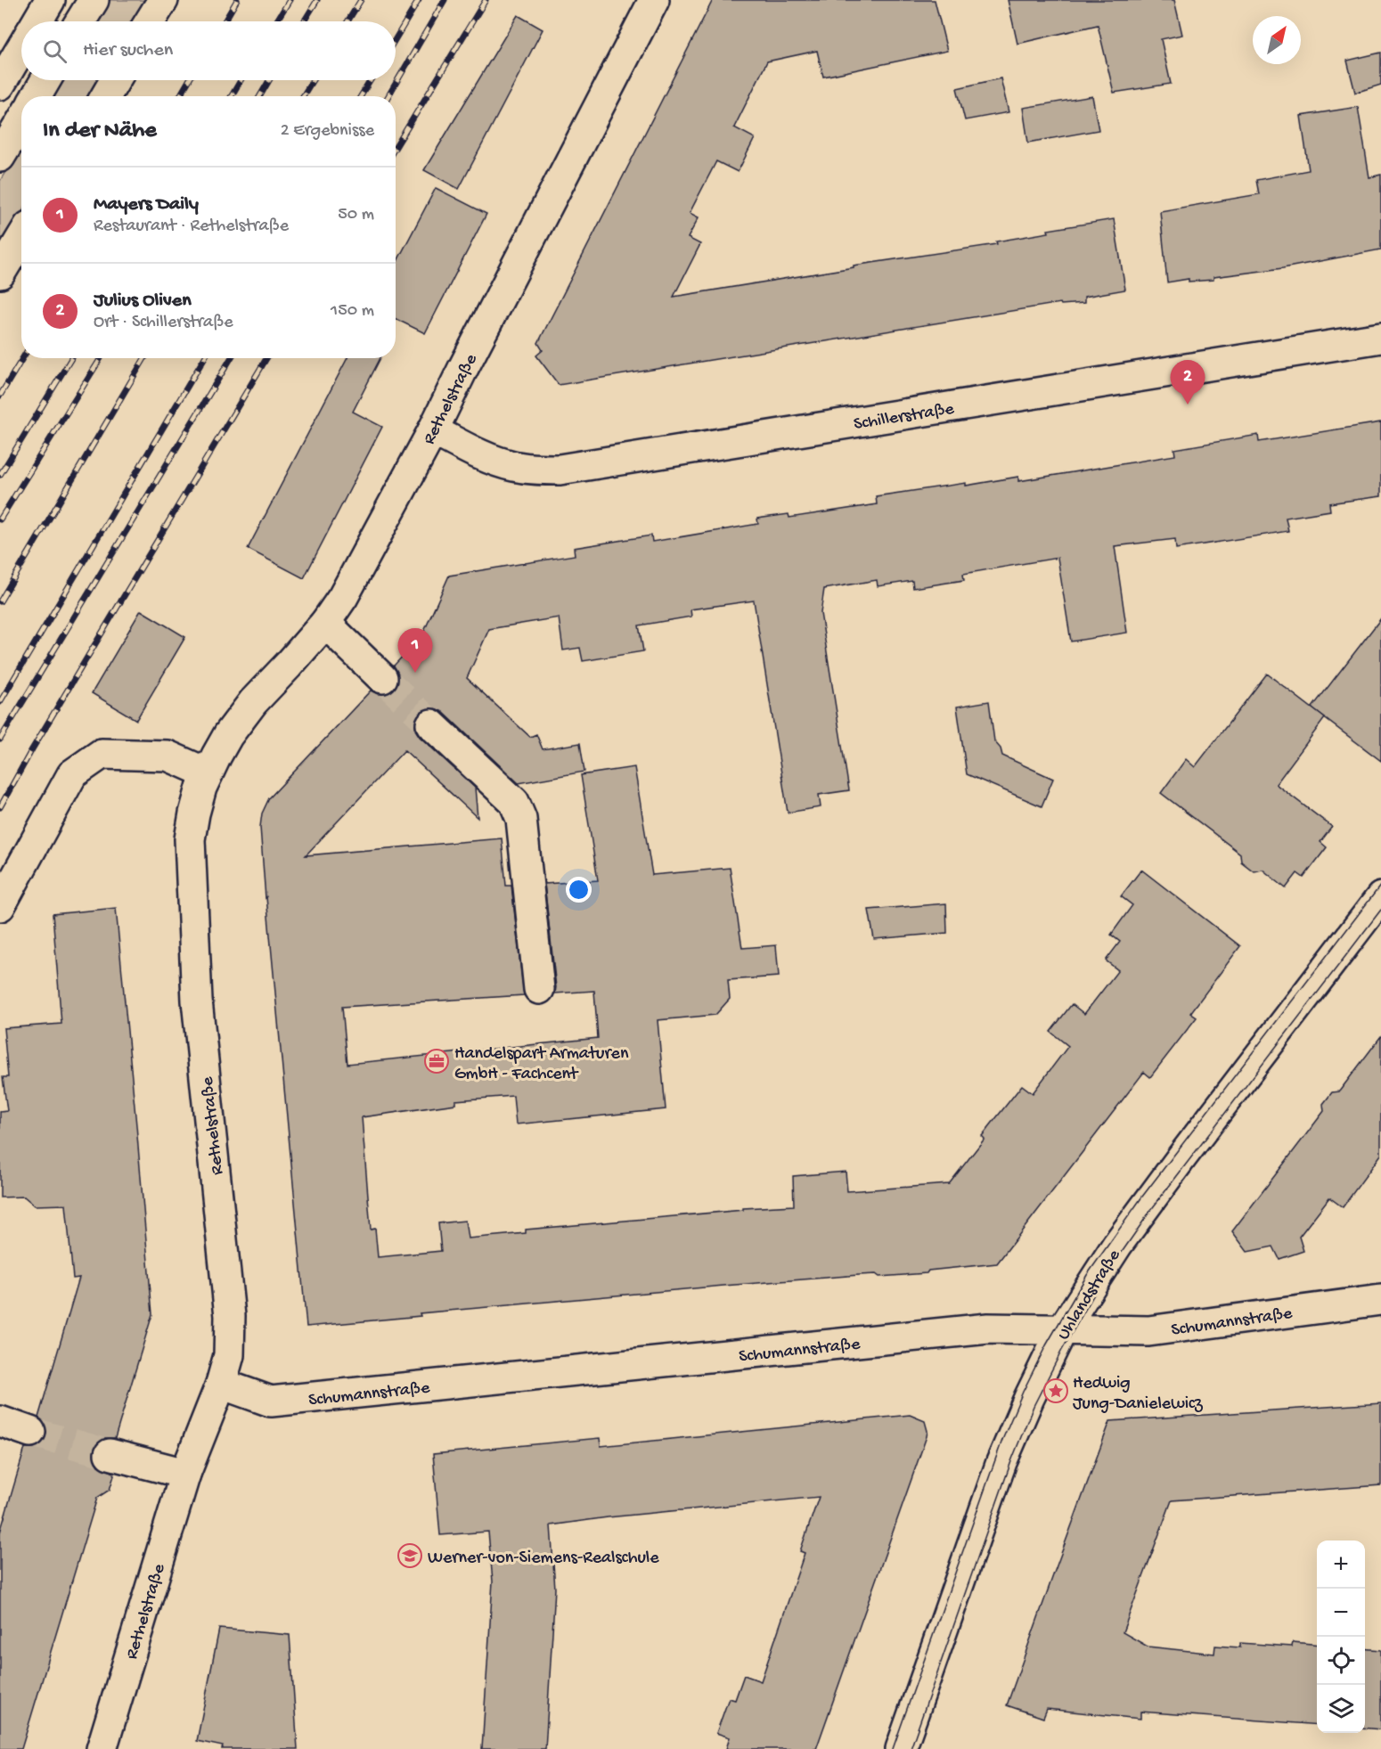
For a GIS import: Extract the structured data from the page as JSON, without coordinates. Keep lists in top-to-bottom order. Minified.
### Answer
{"streets":{"street":["Rethelstraße","Schillerstraße","Uhlandstraße","Schumannstraße"]},"crossings":[["Rethelstraße","Schillerstraße"],["Rethelstraße","Schumannstraße"],["Uhlandstraße","Schumannstraße"]],"places":{"office":["Handelspart Armaturen GmbH - Fachcent"],"place":["Hedwig Jung-Danielewicz"],"school or university":["Werner-von-Siemens-Realschule"]},"north":"top right","page":{"search":"Hier suchen","heading":["In der Nähe","2 Ergebnisse"],"list":[{"mark":"1","name":"Mayers Daily","note":"Restaurant · Rethelstraße","value":"50 m"},{"mark":"2","name":"Julius Oliven","note":"Ort · Schillerstraße","value":"150 m"}],"pins":["2","1"],"map_buttons":["+","−"]}}
